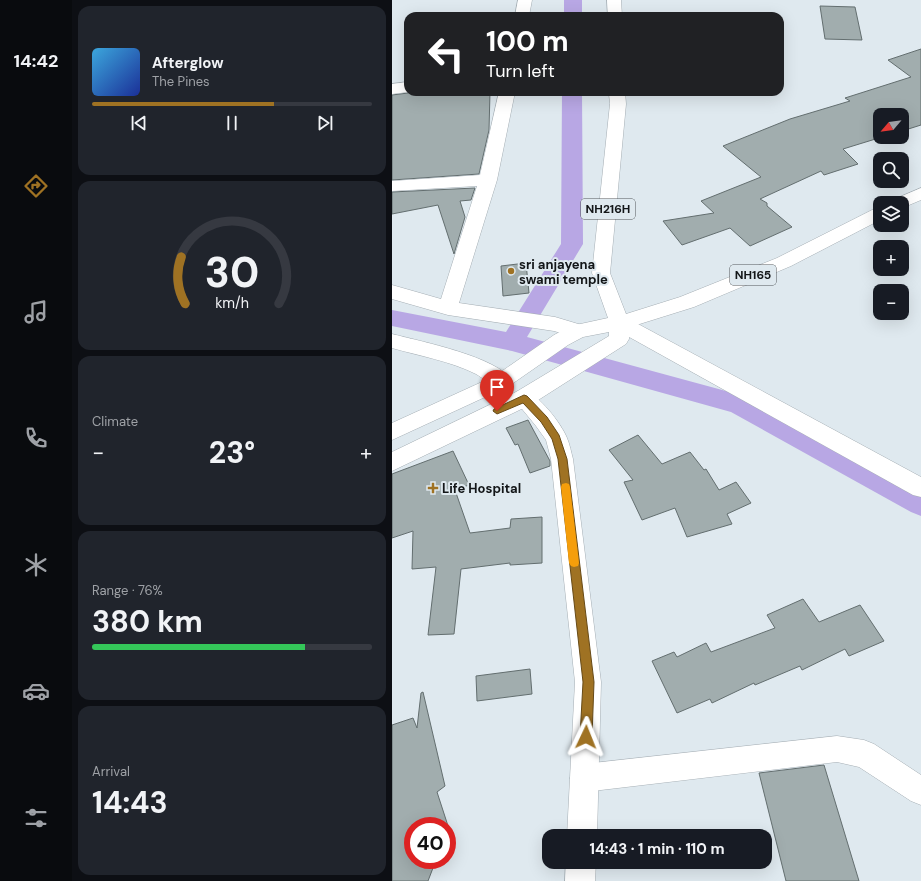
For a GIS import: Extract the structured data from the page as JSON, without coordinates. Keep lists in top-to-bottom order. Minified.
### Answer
{"streets":{"main road":["NH216H","NH165"]},"crossings":[["NH216H","NH165"]],"places":{"other":["sri anjayena swami temple"],"health":["Life Hospital"]},"north":"bottom left","page":{"tabs":"14:42","turn":["100 m","Turn left"],"song":["Afterglow","The Pines"],"map_buttons":["+","−"],"tile":["Climate",["Range · 76%","380 km"],["Arrival","14:43"]],"heat":["−","23°","+"],"limit":"40","trip":"14:43 · 1 min · 110 m","gauge":["30","km/h"]}}
